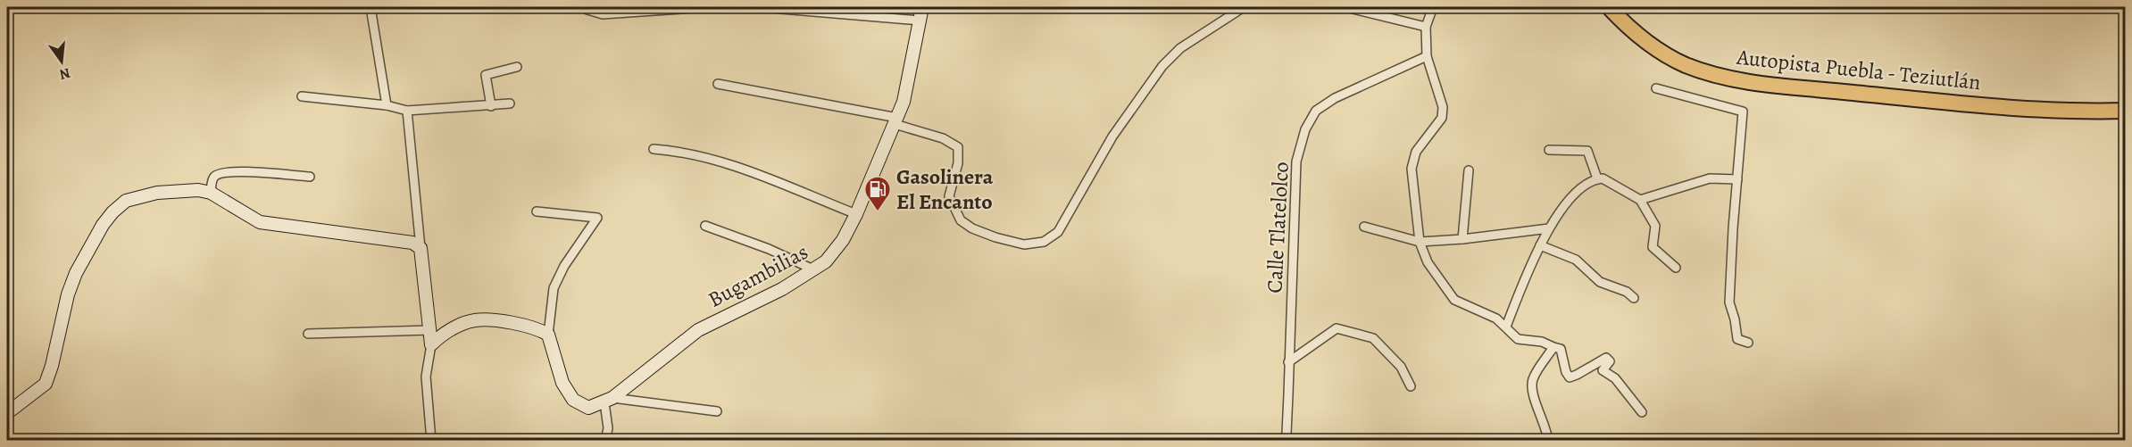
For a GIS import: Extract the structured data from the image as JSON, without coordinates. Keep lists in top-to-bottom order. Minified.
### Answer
{"streets":{"highway":["Autopista Puebla - Teziutlán"],"main road":["Bugambilias"],"street":["Calle Tlatelolco"]},"places":{"fuel station":["Gasolinera El Encanto"]},"north":"bottom"}
